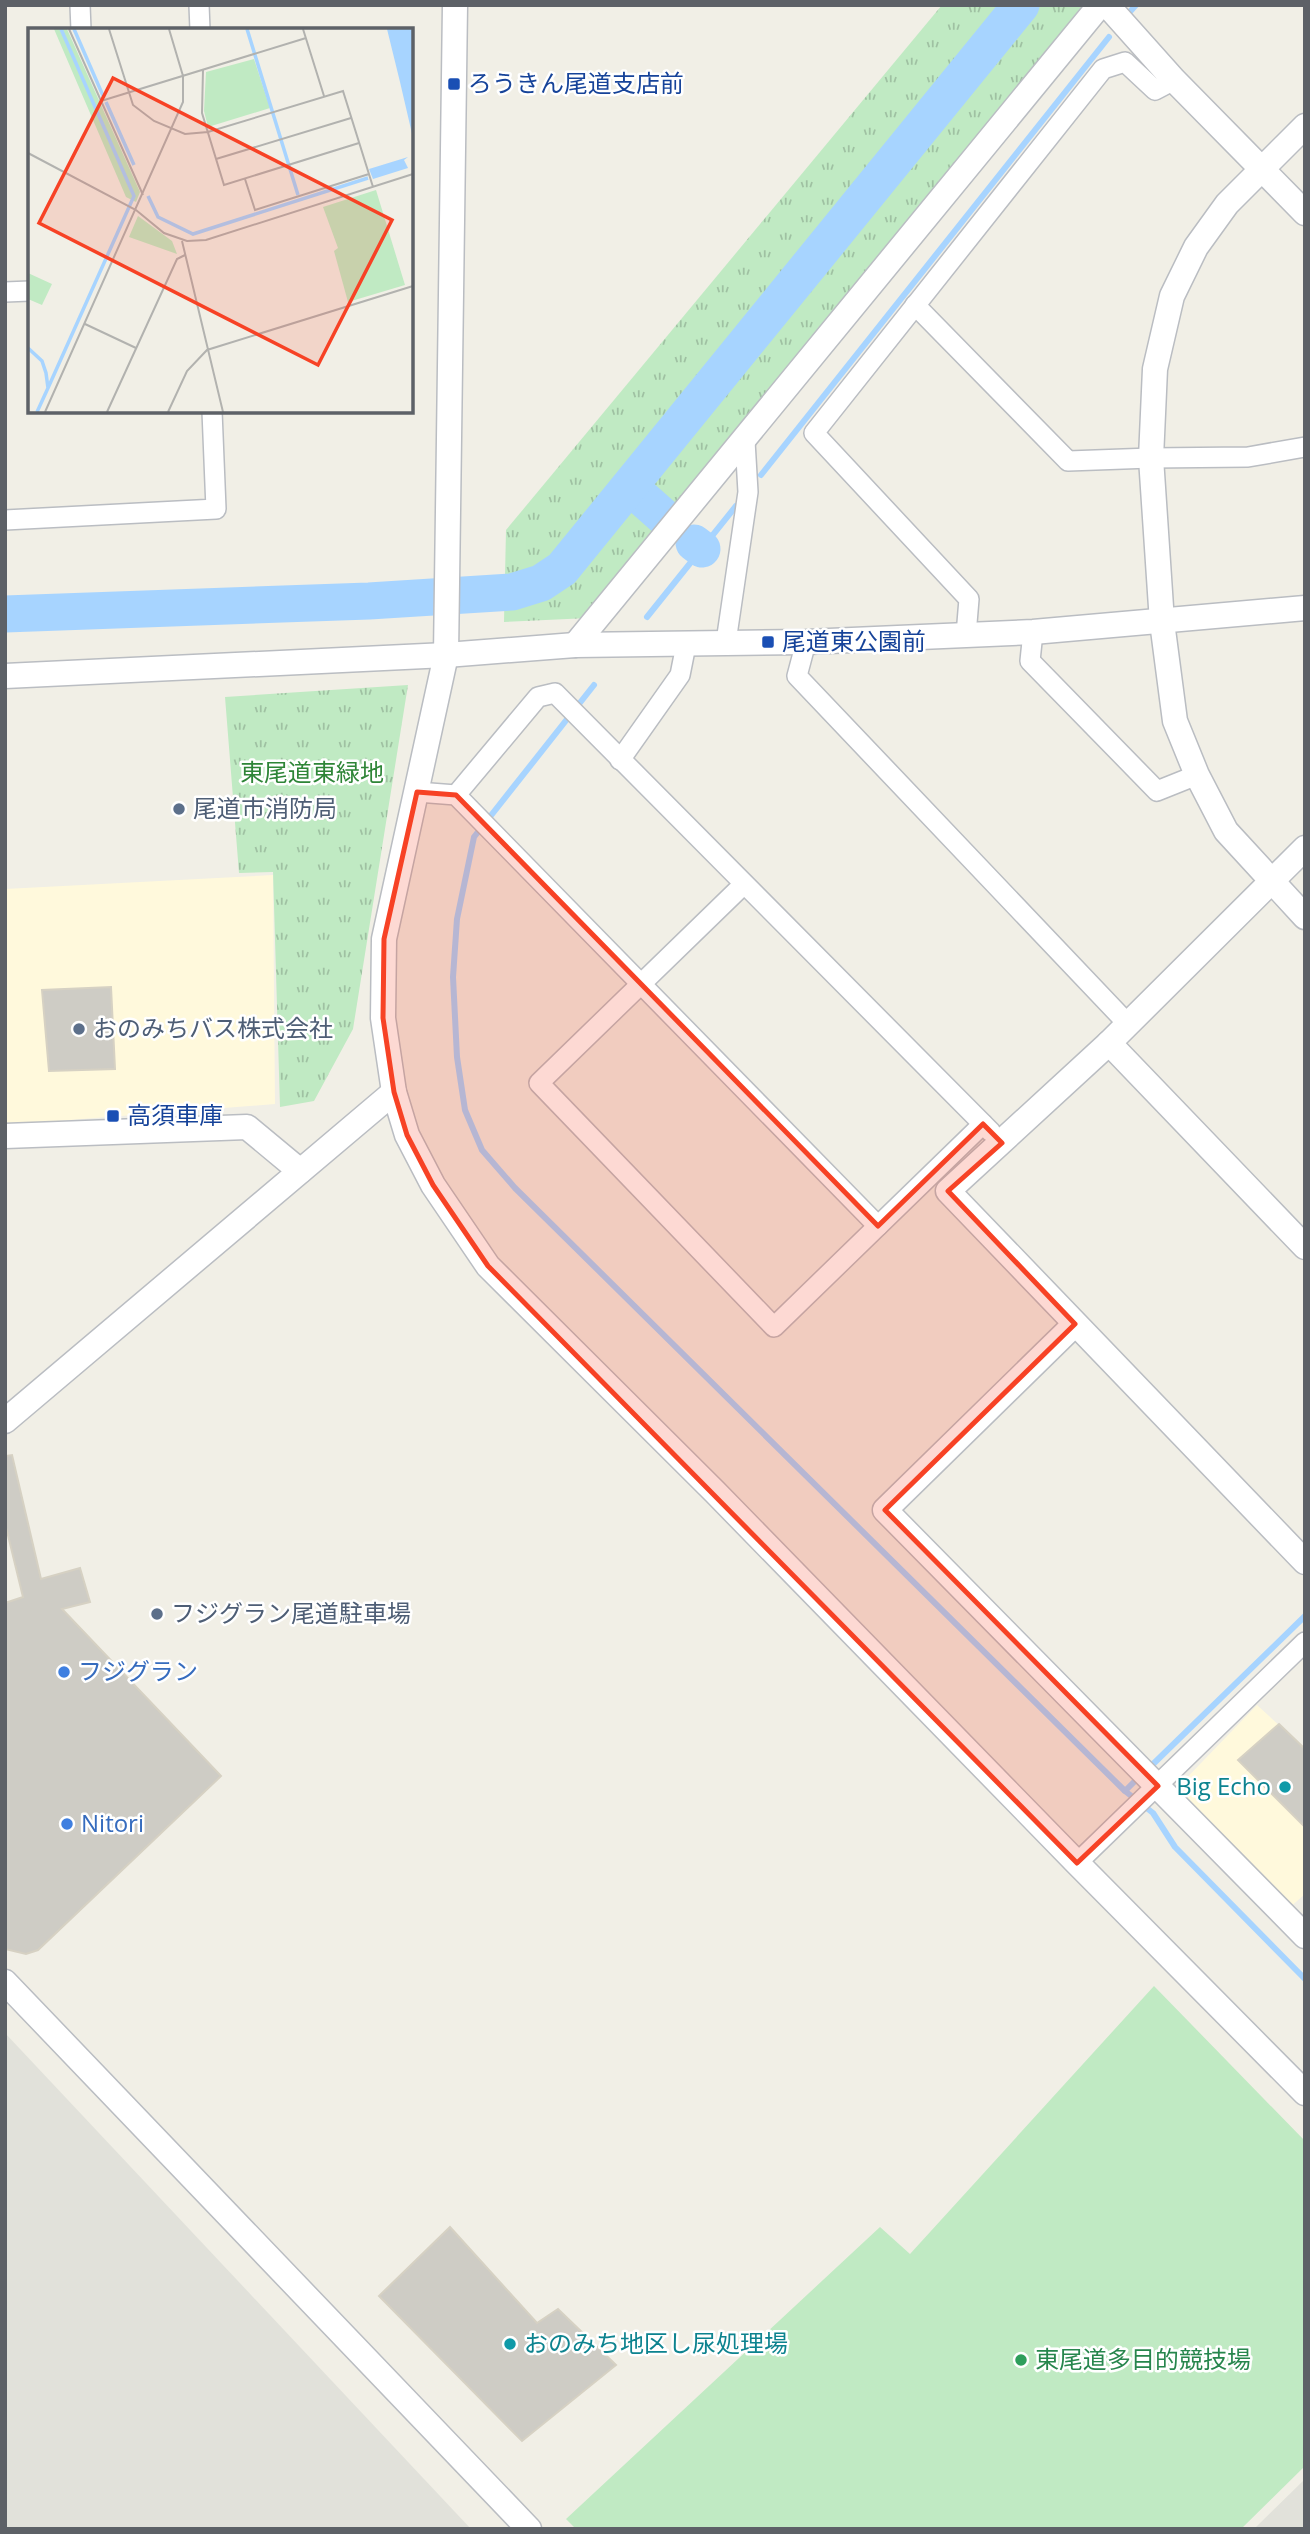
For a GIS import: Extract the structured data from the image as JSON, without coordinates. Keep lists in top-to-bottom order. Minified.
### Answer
{"parks":["東尾道東緑地"],"places":{"transit":["ろうきん尾道支店前","尾道東公園前","高須車庫"],"other":["尾道市消防局","おのみちバス株式会社","フジグラン尾道駐車場","フジグラン","Big Echo","Nitori","おのみち地区し尿処理場","東尾道多目的競技場"]}}
